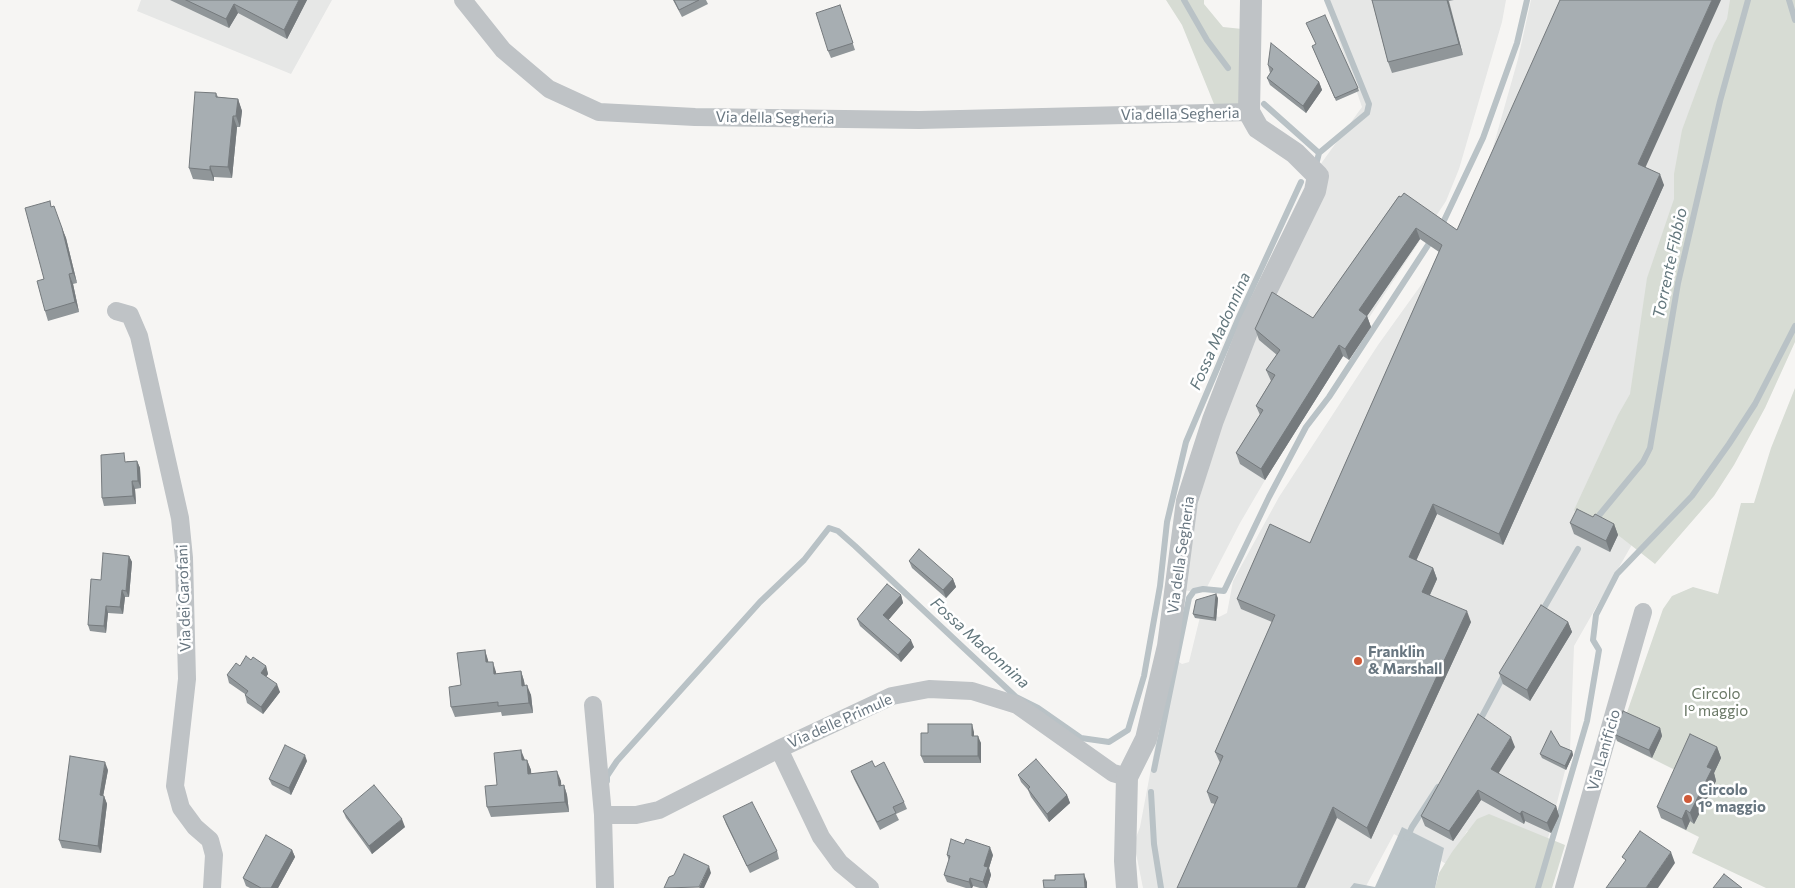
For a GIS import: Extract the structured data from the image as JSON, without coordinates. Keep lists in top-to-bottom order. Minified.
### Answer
{"streets":{"street":["Via della Segheria","Via dei Garofani","Via delle Primule","Via Lanificio"]},"crossings":[["Via della Segheria","Via delle Primule"]],"water":["Torrente Fibbio","Fossa Madonnina"],"parks":["Circolo I° maggio"],"places":["Franklin & Marshall","Circolo 1° maggio"]}
